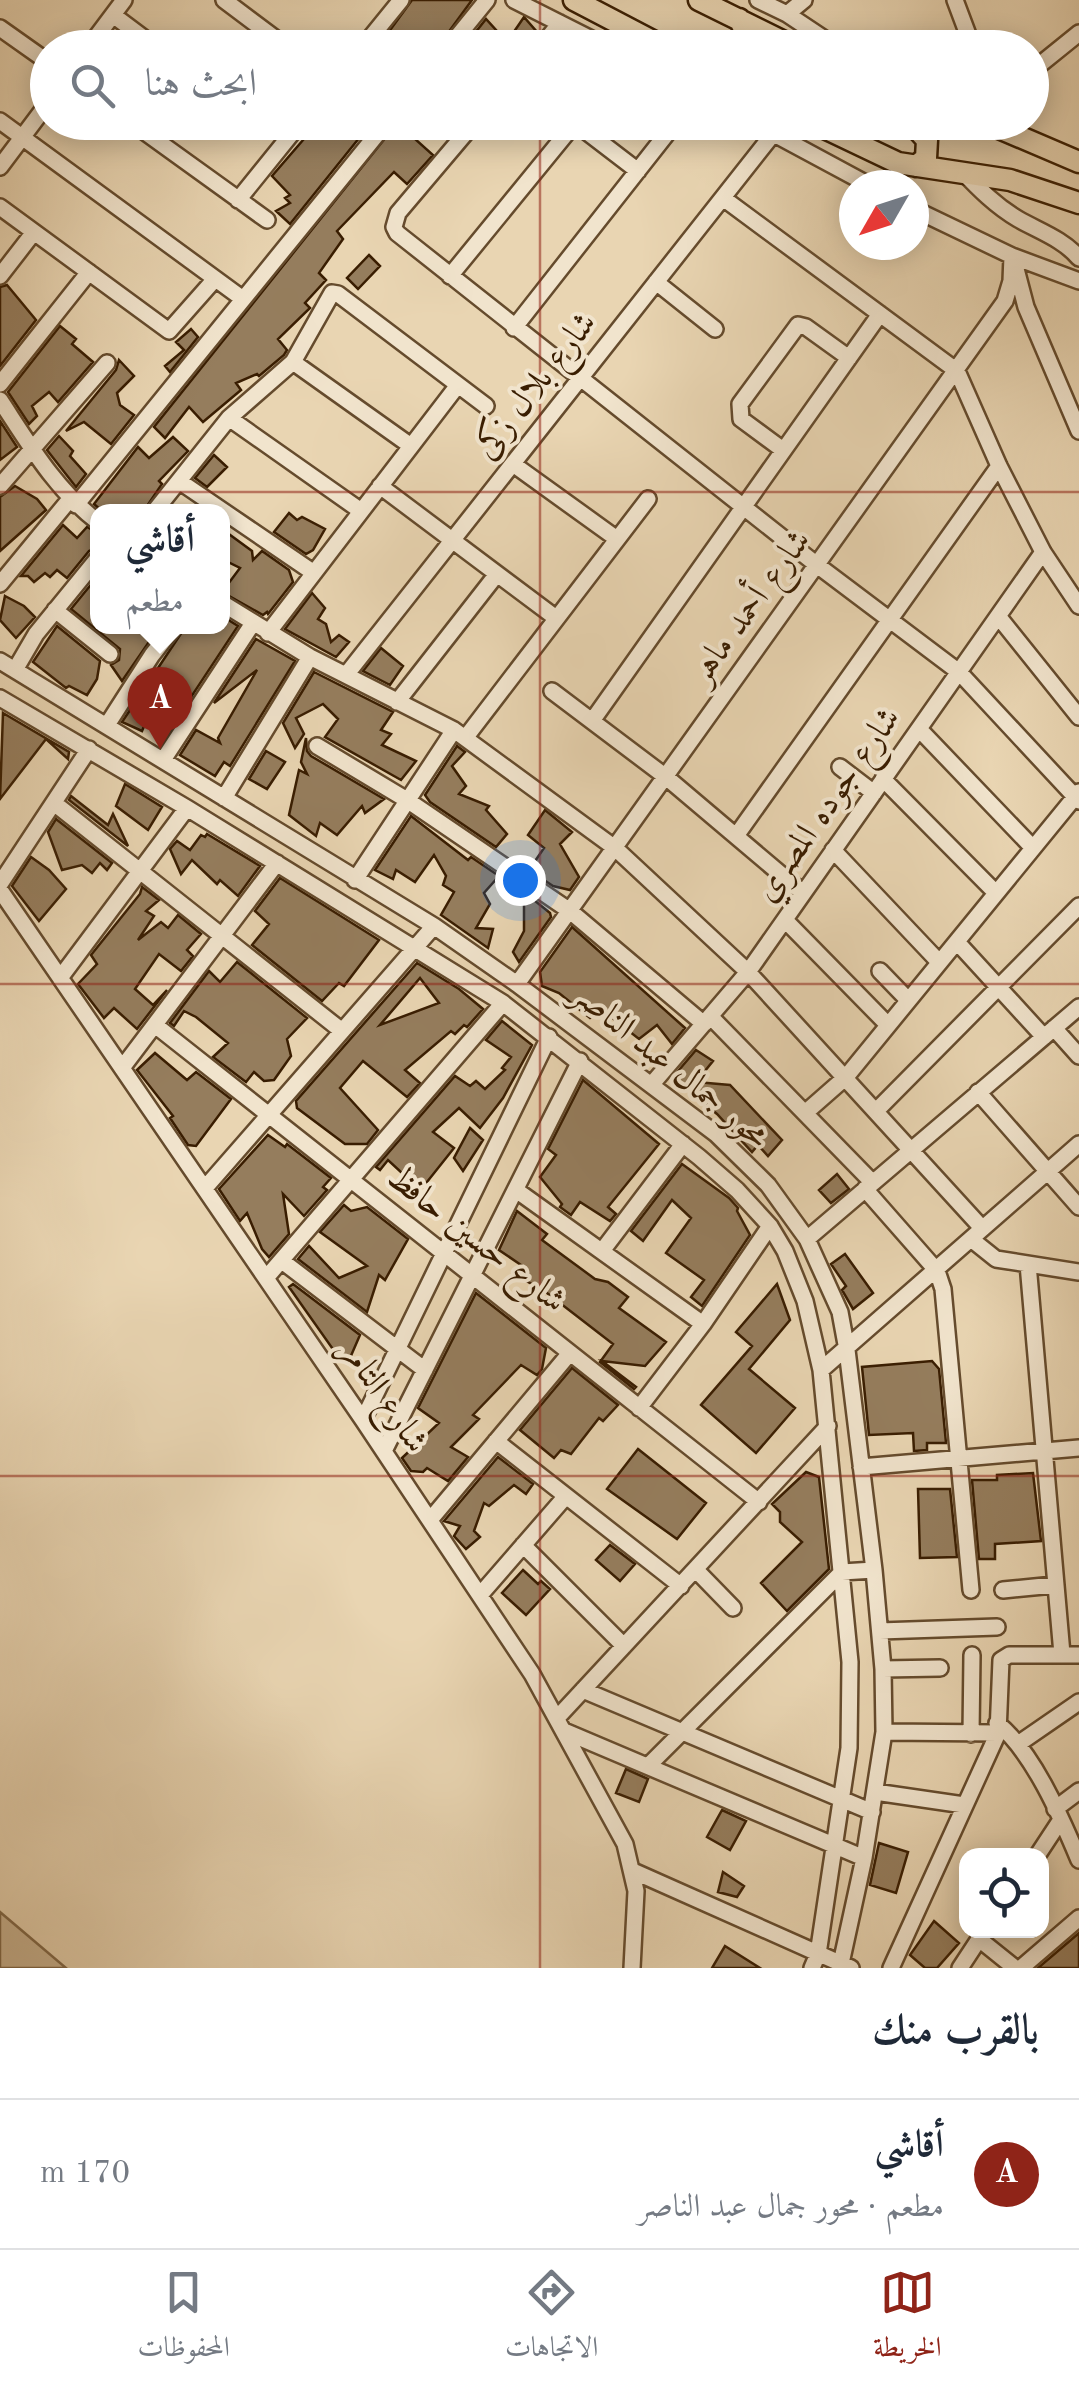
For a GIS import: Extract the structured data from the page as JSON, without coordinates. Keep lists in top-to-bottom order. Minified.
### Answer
{"streets":{"street":["شارع بلال زكى","شارع أحمد ماهر","شارع جوده المصري","محور جمال عبد الناصر","شارع حسين حافظ","شارع التامر"]},"crossings":[["شارع أحمد ماهر","محور جمال عبد الناصر"],["شارع جوده المصري","محور جمال عبد الناصر"]],"north":"bottom left","page":{"search":"ابحث هنا","popup":["أقاشي","مطعم"],"pins":"A","heading":"بالقرب منك","list":[{"mark":"A","name":"أقاشي","note":"مطعم · محور جمال عبد الناصر","value":"170 m"}],"nav":["الخريطة","الاتجاهات","المحفوظات"]}}
